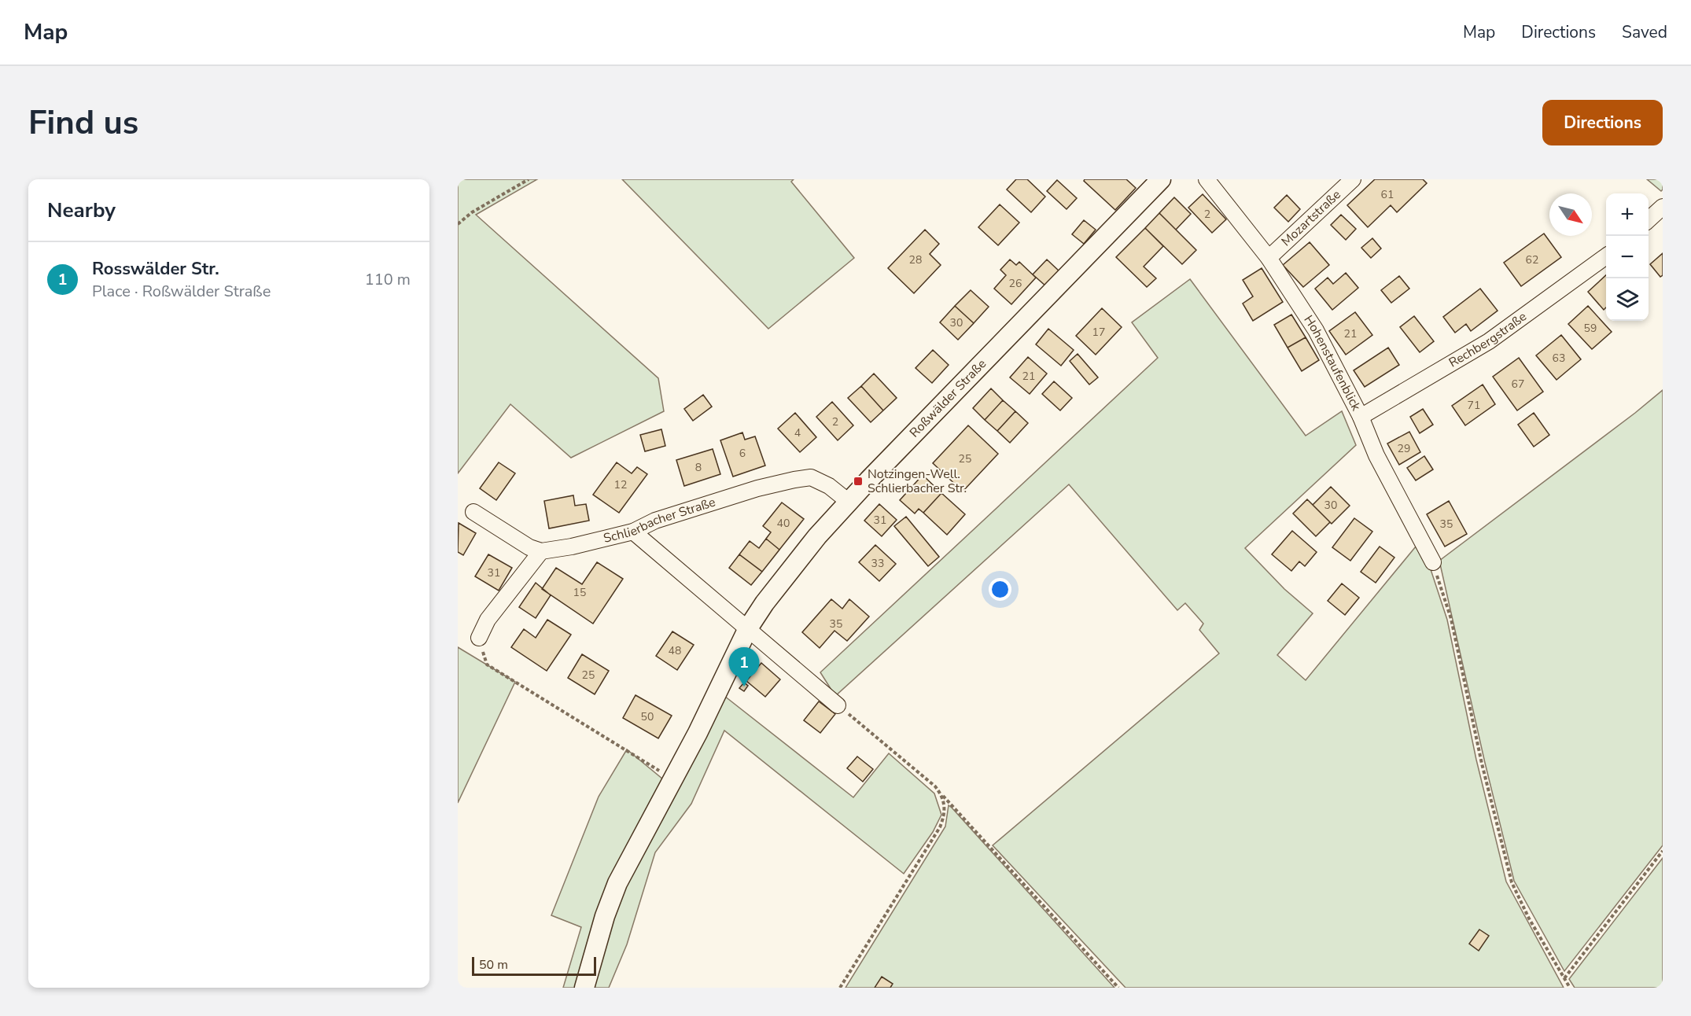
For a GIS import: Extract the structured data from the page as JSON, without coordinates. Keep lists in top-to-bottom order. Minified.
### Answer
{"streets":{"street":["Mozartstraße","Rechbergstraße","Hohenstaufenblick","Roßwälder Straße","Schlierbacher Straße"]},"crossings":[["Mozartstraße","Hohenstaufenblick"],["Rechbergstraße","Hohenstaufenblick"],["Roßwälder Straße","Schlierbacher Straße"]],"places":{"transit":["Notzingen-Well. Schlierbacher Str."]},"house_numbers":["61","2","28","62","26","30","59","17","21","63","21","67","71","2","4","29","6","25","8","12","30","31","40","35","33","31","15","35","48","25","50"],"scale_bar":"50 m","north":"bottom right","page":{"header":"Map","nav":["Map","Directions","Saved"],"buttons":"Directions","title":"Find us","heading":"Nearby","map_buttons":["+","−"],"list":[{"mark":"1","name":"Rosswälder Str.","note":"Place · Roßwälder Straße","value":"110 m"}],"pins":"1","scale":"50 m"}}
